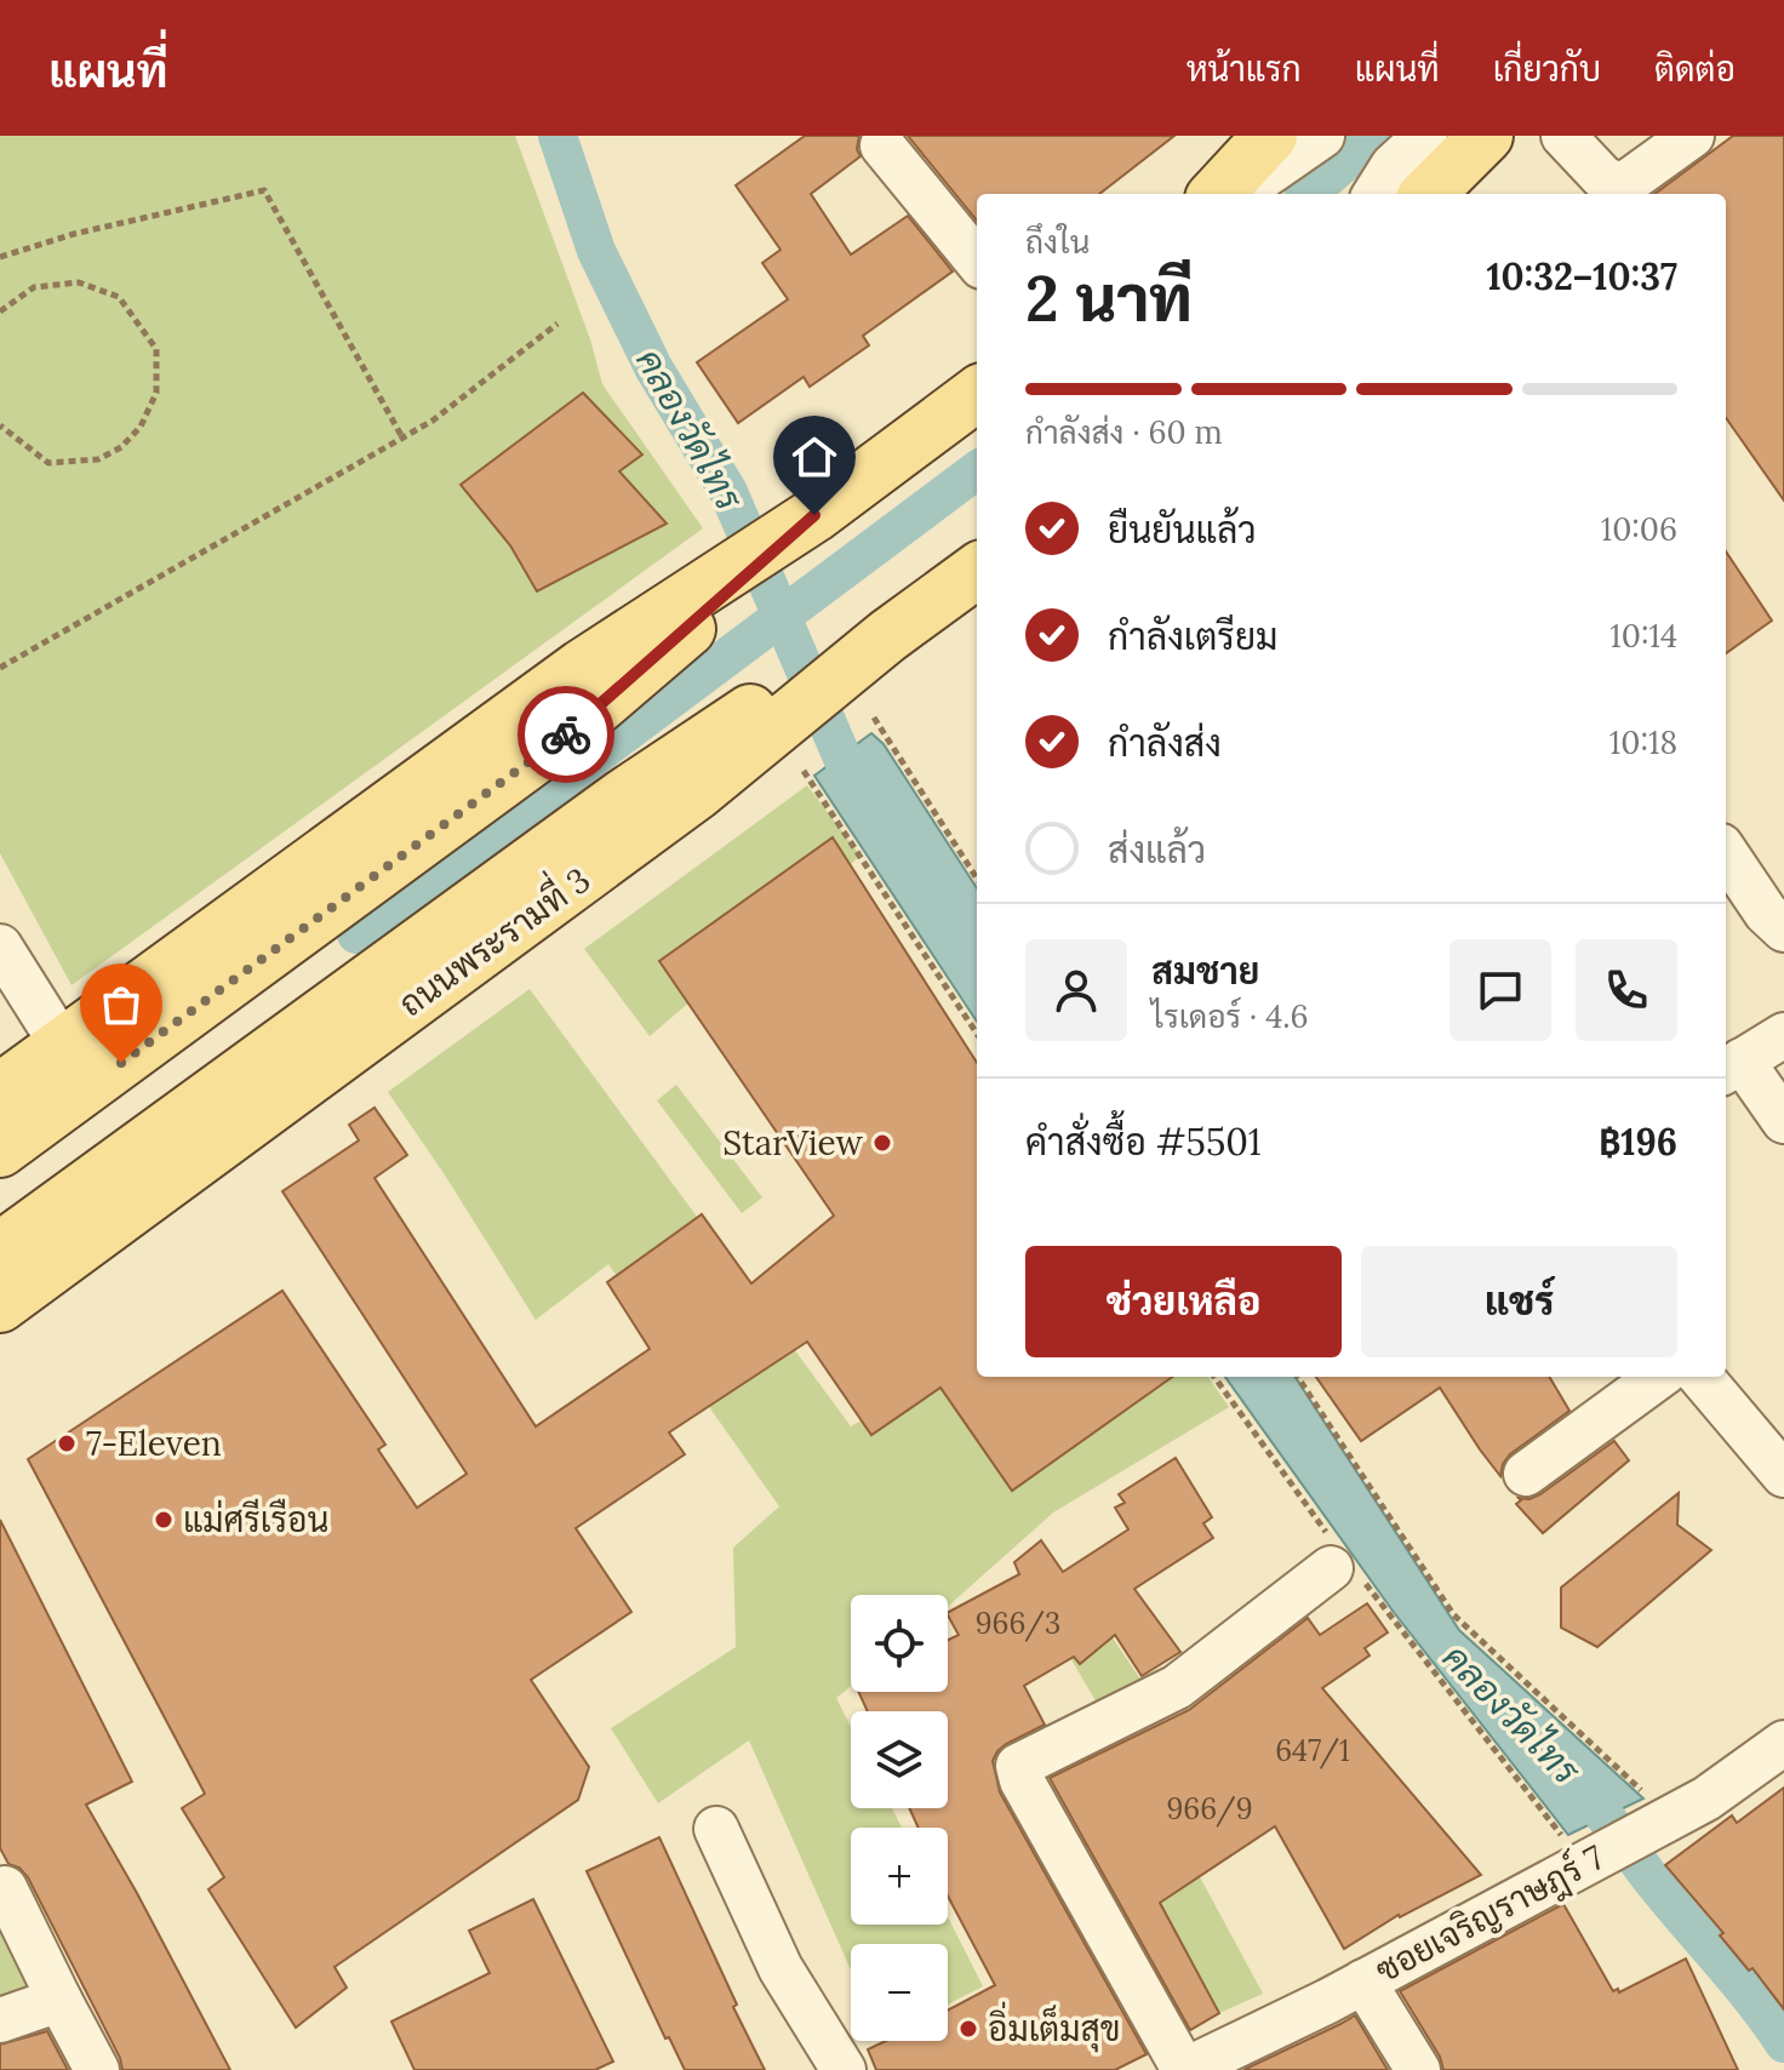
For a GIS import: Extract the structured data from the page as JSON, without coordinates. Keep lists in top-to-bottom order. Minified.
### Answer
{"streets":{"main road":["ถนนพระรามที่ 3"],"street":["ซอยเจริญราษฎร์ 7"]},"water":["คลองวัดไทร"],"places":["StarView","7-Eleven","แม่ศรีเรือน","อิ่มเต็มสุข"],"house_numbers":["966/3","647/1","966/9"],"page":{"header":"แผนที่","nav":["หน้าแรก","แผนที่","เกี่ยวกับ","ติดต่อ"],"heading":["2 นาที","ถึงใน","10:32–10:37"],"panel":["สมชาย","ไรเดอร์ · 4.6","คำสั่งซื้อ #5501","฿196"],"bar":"กำลังส่ง · 60 m","list":[["ยืนยันแล้ว","10:06"],["กำลังเตรียม","10:14"],["กำลังส่ง","10:18"],"ส่งแล้ว"],"buttons":["ช่วยเหลือ","แชร์"],"map_buttons":["+","−"]}}
